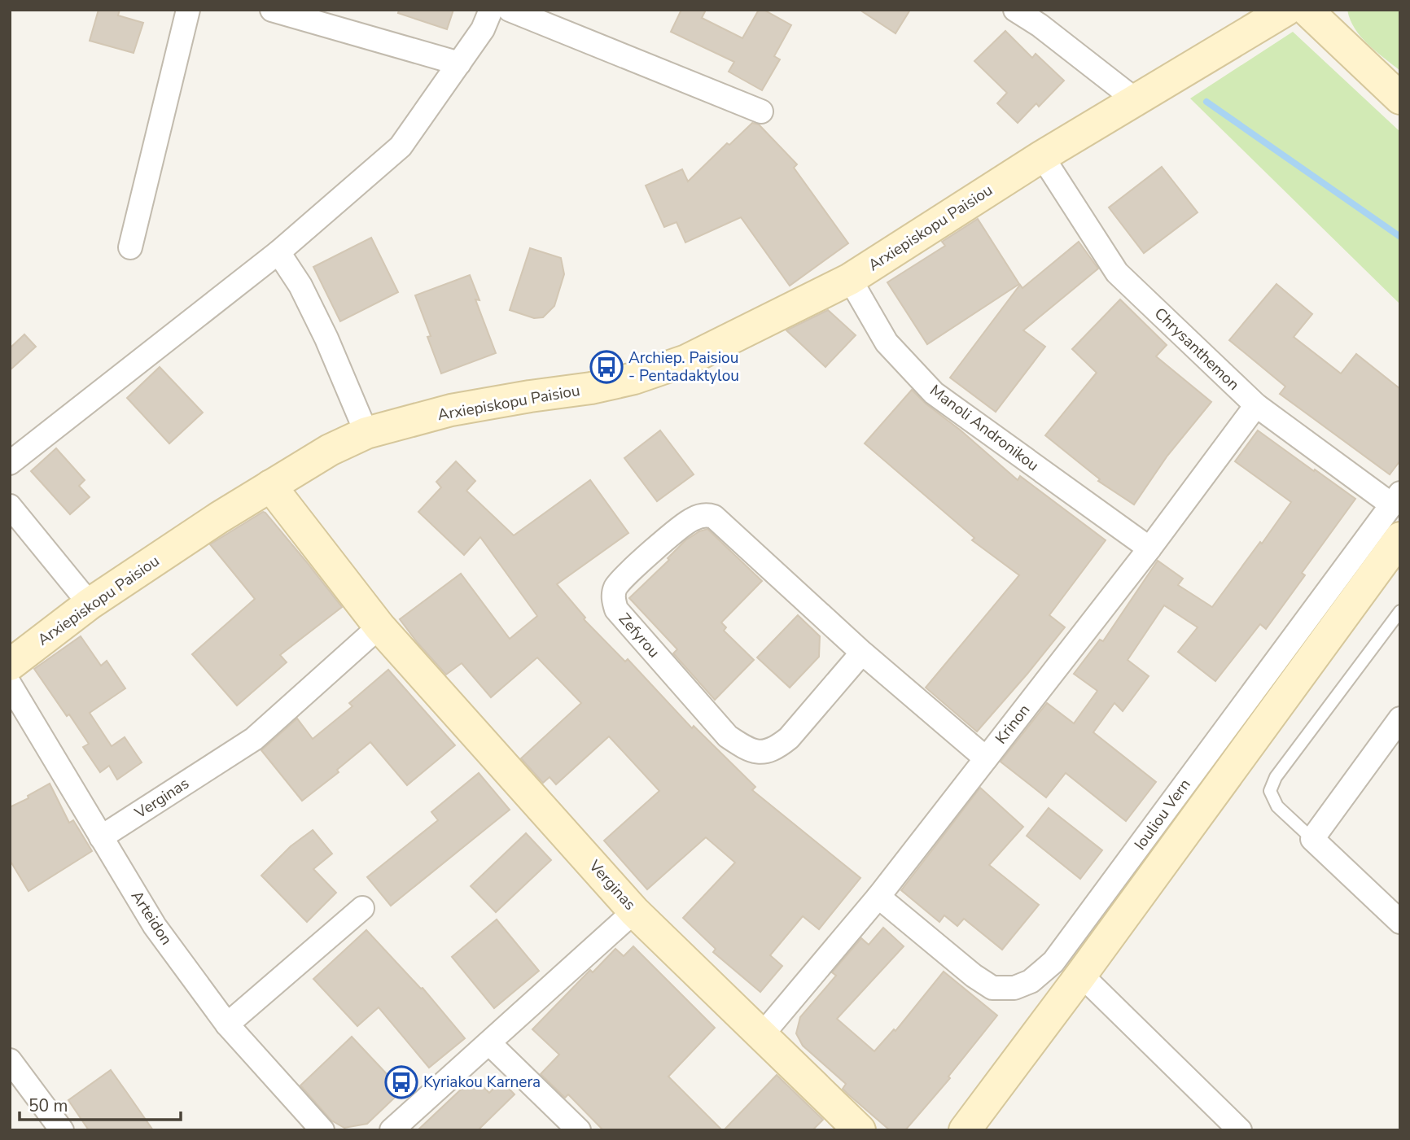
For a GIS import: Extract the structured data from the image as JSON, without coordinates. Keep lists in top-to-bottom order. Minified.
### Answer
{"streets":{"street":["Arxiepiskopu Paisiou","Chrysanthemon","Manoli Andronikou","Zefyrou","Krinon","Verginas","Iouliou Vern","Arteidon"]},"crossings":[["Arxiepiskopu Paisiou","Chrysanthemon"],["Arxiepiskopu Paisiou","Manoli Andronikou"],["Arxiepiskopu Paisiou","Verginas"],["Chrysanthemon","Krinon"],["Chrysanthemon","Iouliou Vern"],["Manoli Andronikou","Krinon"],["Zefyrou","Krinon"],["Krinon","Verginas"],["Krinon","Iouliou Vern"],["Verginas","Arteidon"]],"places":{"bus stop":["Archiep. Paisiou - Pentadaktylou","Kyriakou Karnera"]},"scale_bar":"50 m"}
